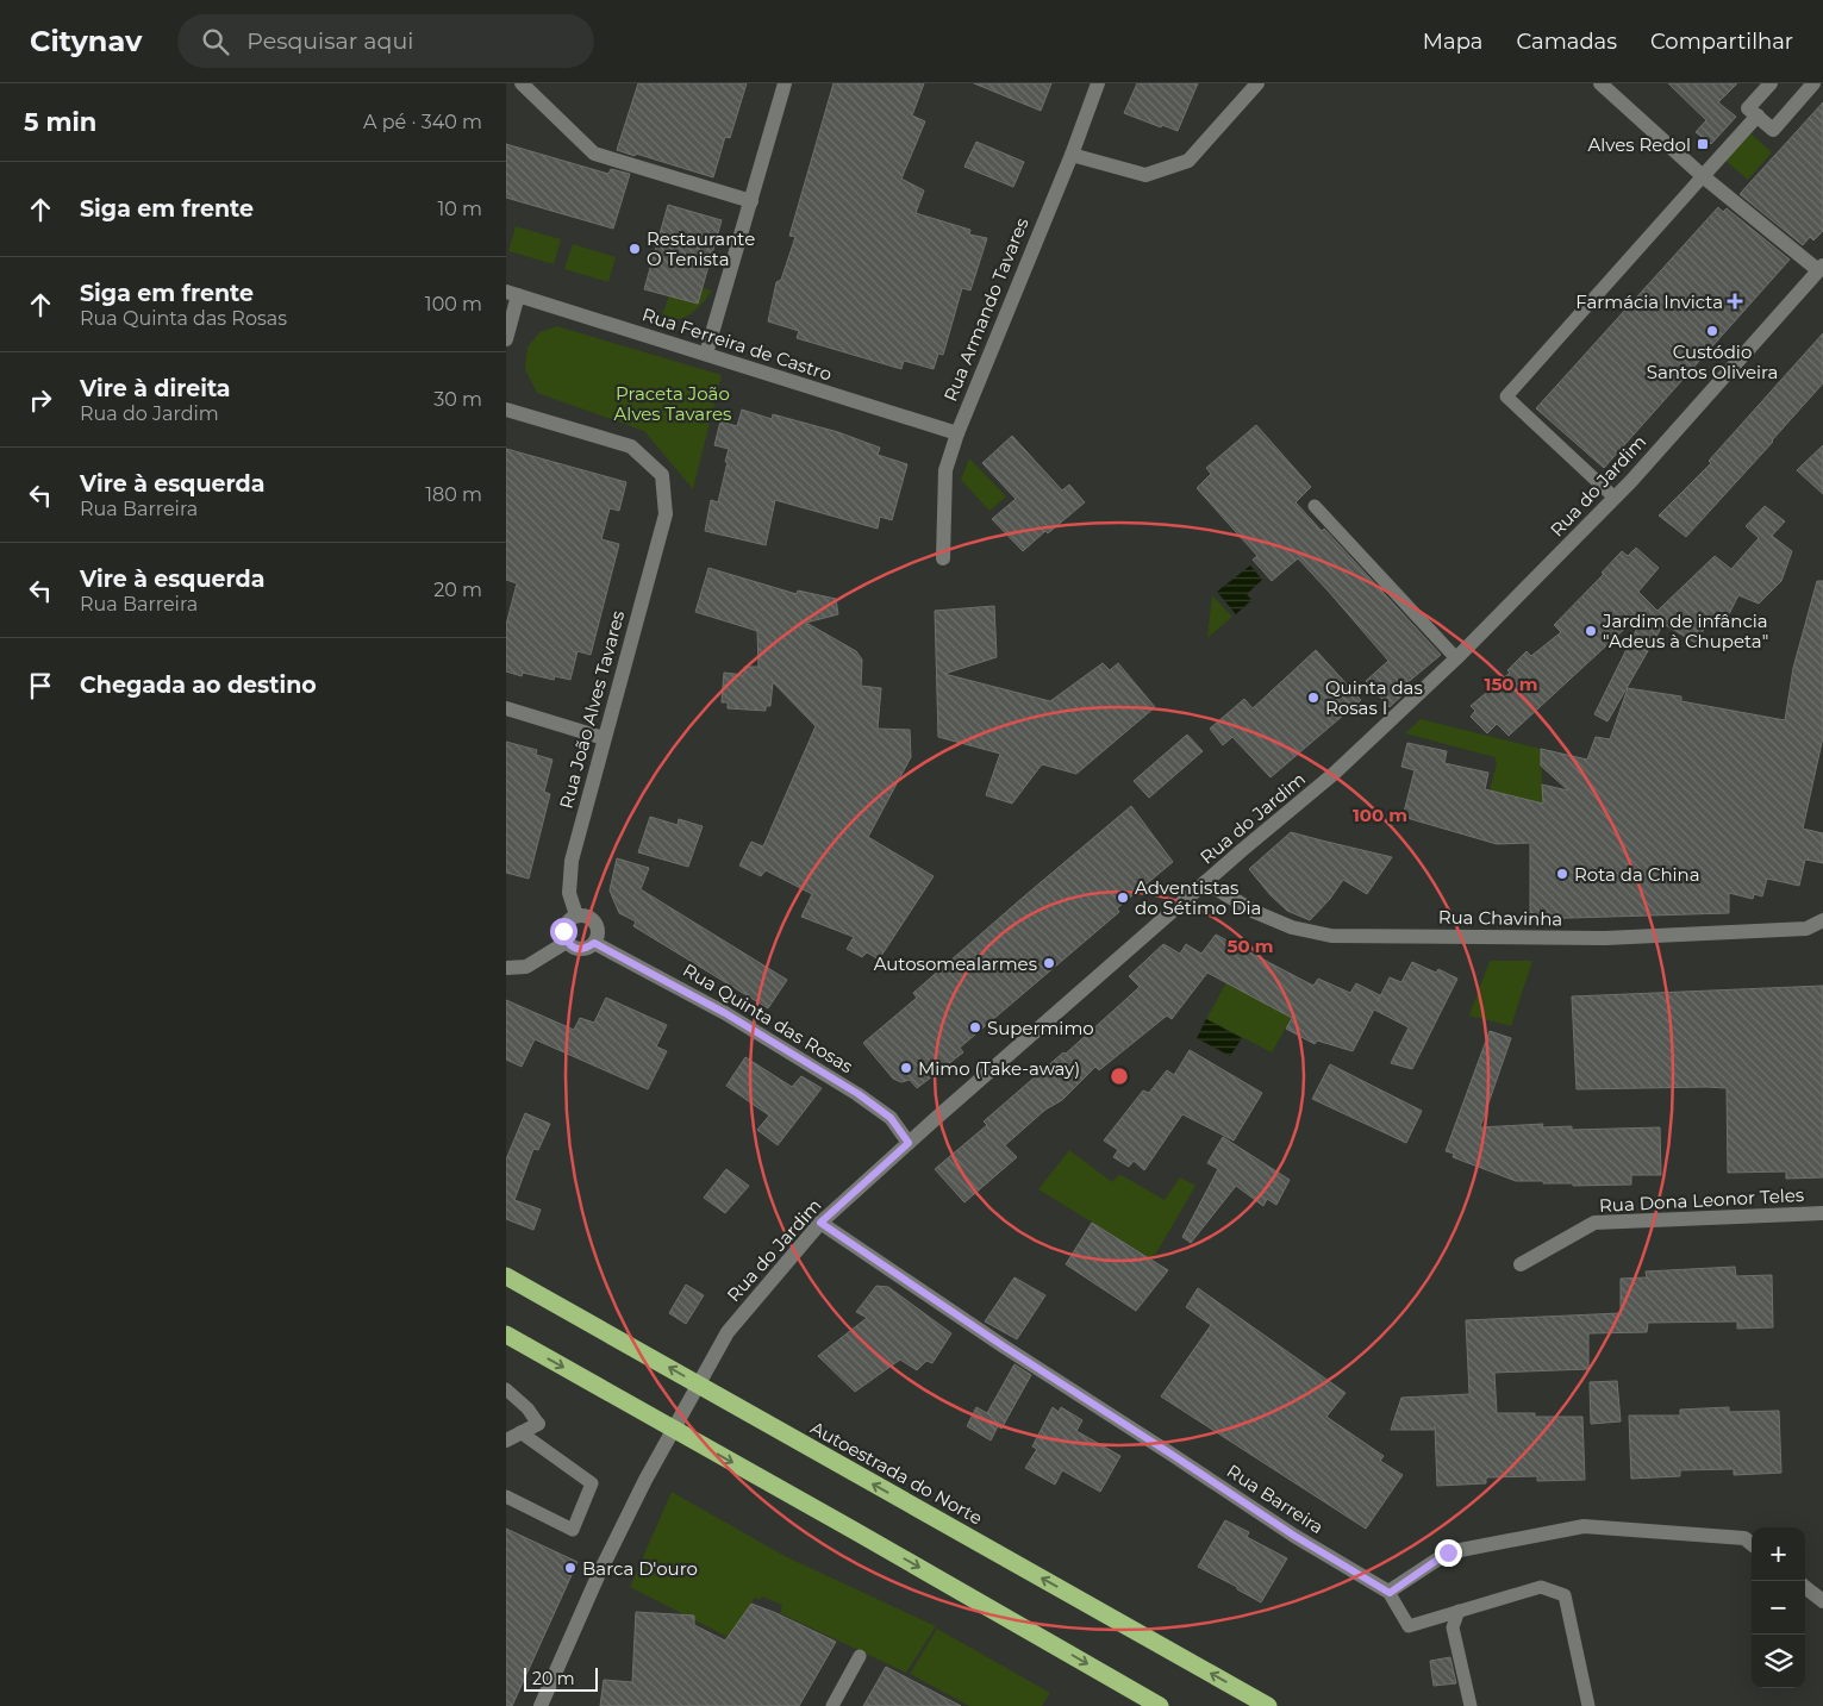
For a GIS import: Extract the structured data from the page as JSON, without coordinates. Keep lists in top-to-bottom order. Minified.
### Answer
{"streets":{"highway":["Autoestrada do Norte"],"street":["Rua Armando Tavares","Rua Ferreira de Castro","Rua do Jardim","Rua João Alves Tavares","Rua Chavinha","Rua Quinta das Rosas","Rua Dona Leonor Teles","Rua Barreira"]},"crossings":[["Rua Armando Tavares","Rua Ferreira de Castro"],["Rua do Jardim","Rua Chavinha"],["Rua do Jardim","Rua Quinta das Rosas"],["Rua do Jardim","Rua Barreira"],["Rua João Alves Tavares","Rua Quinta das Rosas"]],"parks":["Praceta João Alves Tavares"],"places":{"transit":["Alves Redol"],"other":["Restaurante O Tenista","Custódio Santos Oliveira","Jardim de infância \"Adeus à Chupeta\"","Quinta das Rosas I","Rota da China","Adventistas do Sétimo Dia","Autosomealarmes","Supermimo","Mimo (Take-away)","Barca D'ouro"],"health":["Farmácia Invicta"]},"scale_bar":"20 m","page":{"header":"Citynav","search":"Pesquisar aqui","nav":["Mapa","Camadas","Compartilhar"],"heading":["5 min","A pé · 340 m"],"list":[["Siga em frente","10 m"],["Siga em frente","Rua Quinta das Rosas","100 m"],["Vire à direita","Rua do Jardim","30 m"],["Vire à esquerda","Rua Barreira","180 m"],["Vire à esquerda","Rua Barreira","20 m"],"Chegada ao destino"],"map_buttons":["+","−"],"scale":"20 m"},"rings":["150 m","100 m","50 m"]}
